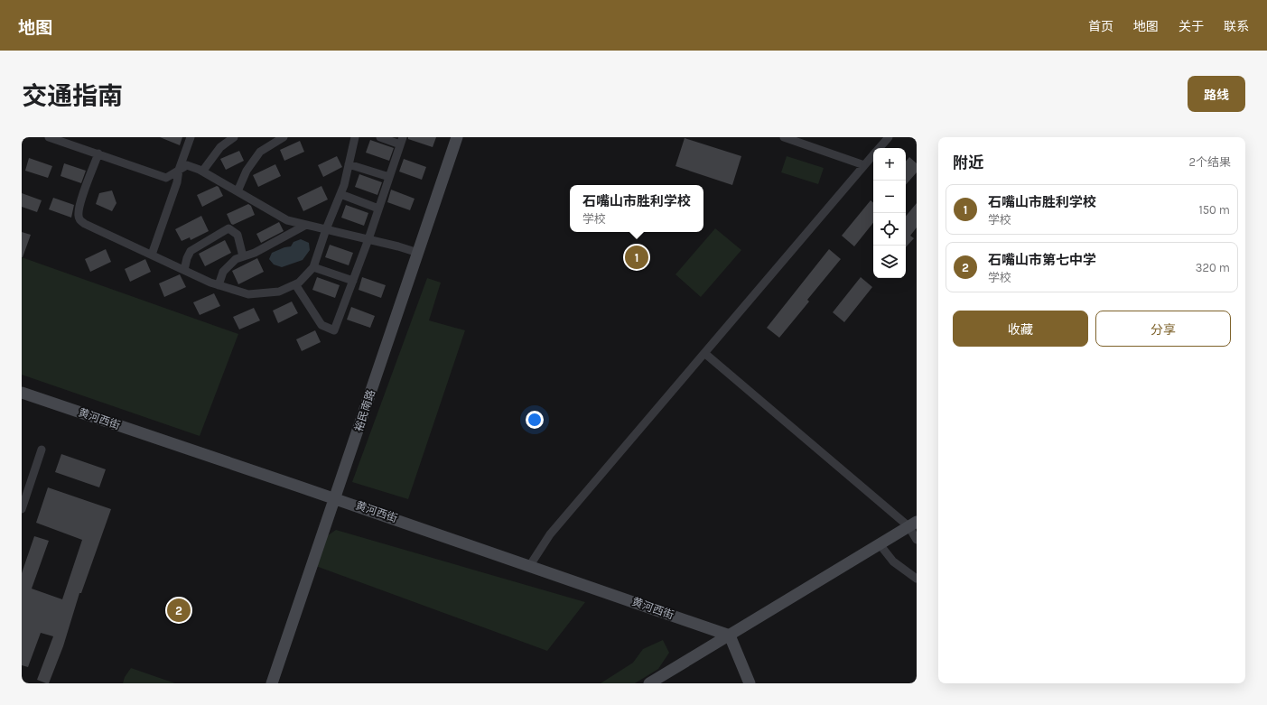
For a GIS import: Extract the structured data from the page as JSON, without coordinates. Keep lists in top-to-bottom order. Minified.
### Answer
{"streets":{"street":["裕民南路","黄河西街"]},"crossings":[["裕民南路","黄河西街"]],"page":{"header":"地图","nav":["首页","地图","关于","联系"],"title":"交通指南","buttons":["路线",["收藏","分享"]],"heading":["附近","2个结果"],"map_buttons":["+","−"],"list":[{"mark":"1","name":"石嘴山市胜利学校","note":"学校","value":"150 m"},{"mark":"2","name":"石嘴山市第七中学","note":"学校","value":"320 m"}],"popup":["石嘴山市胜利学校","学校"],"pins":["1","2"]}}
